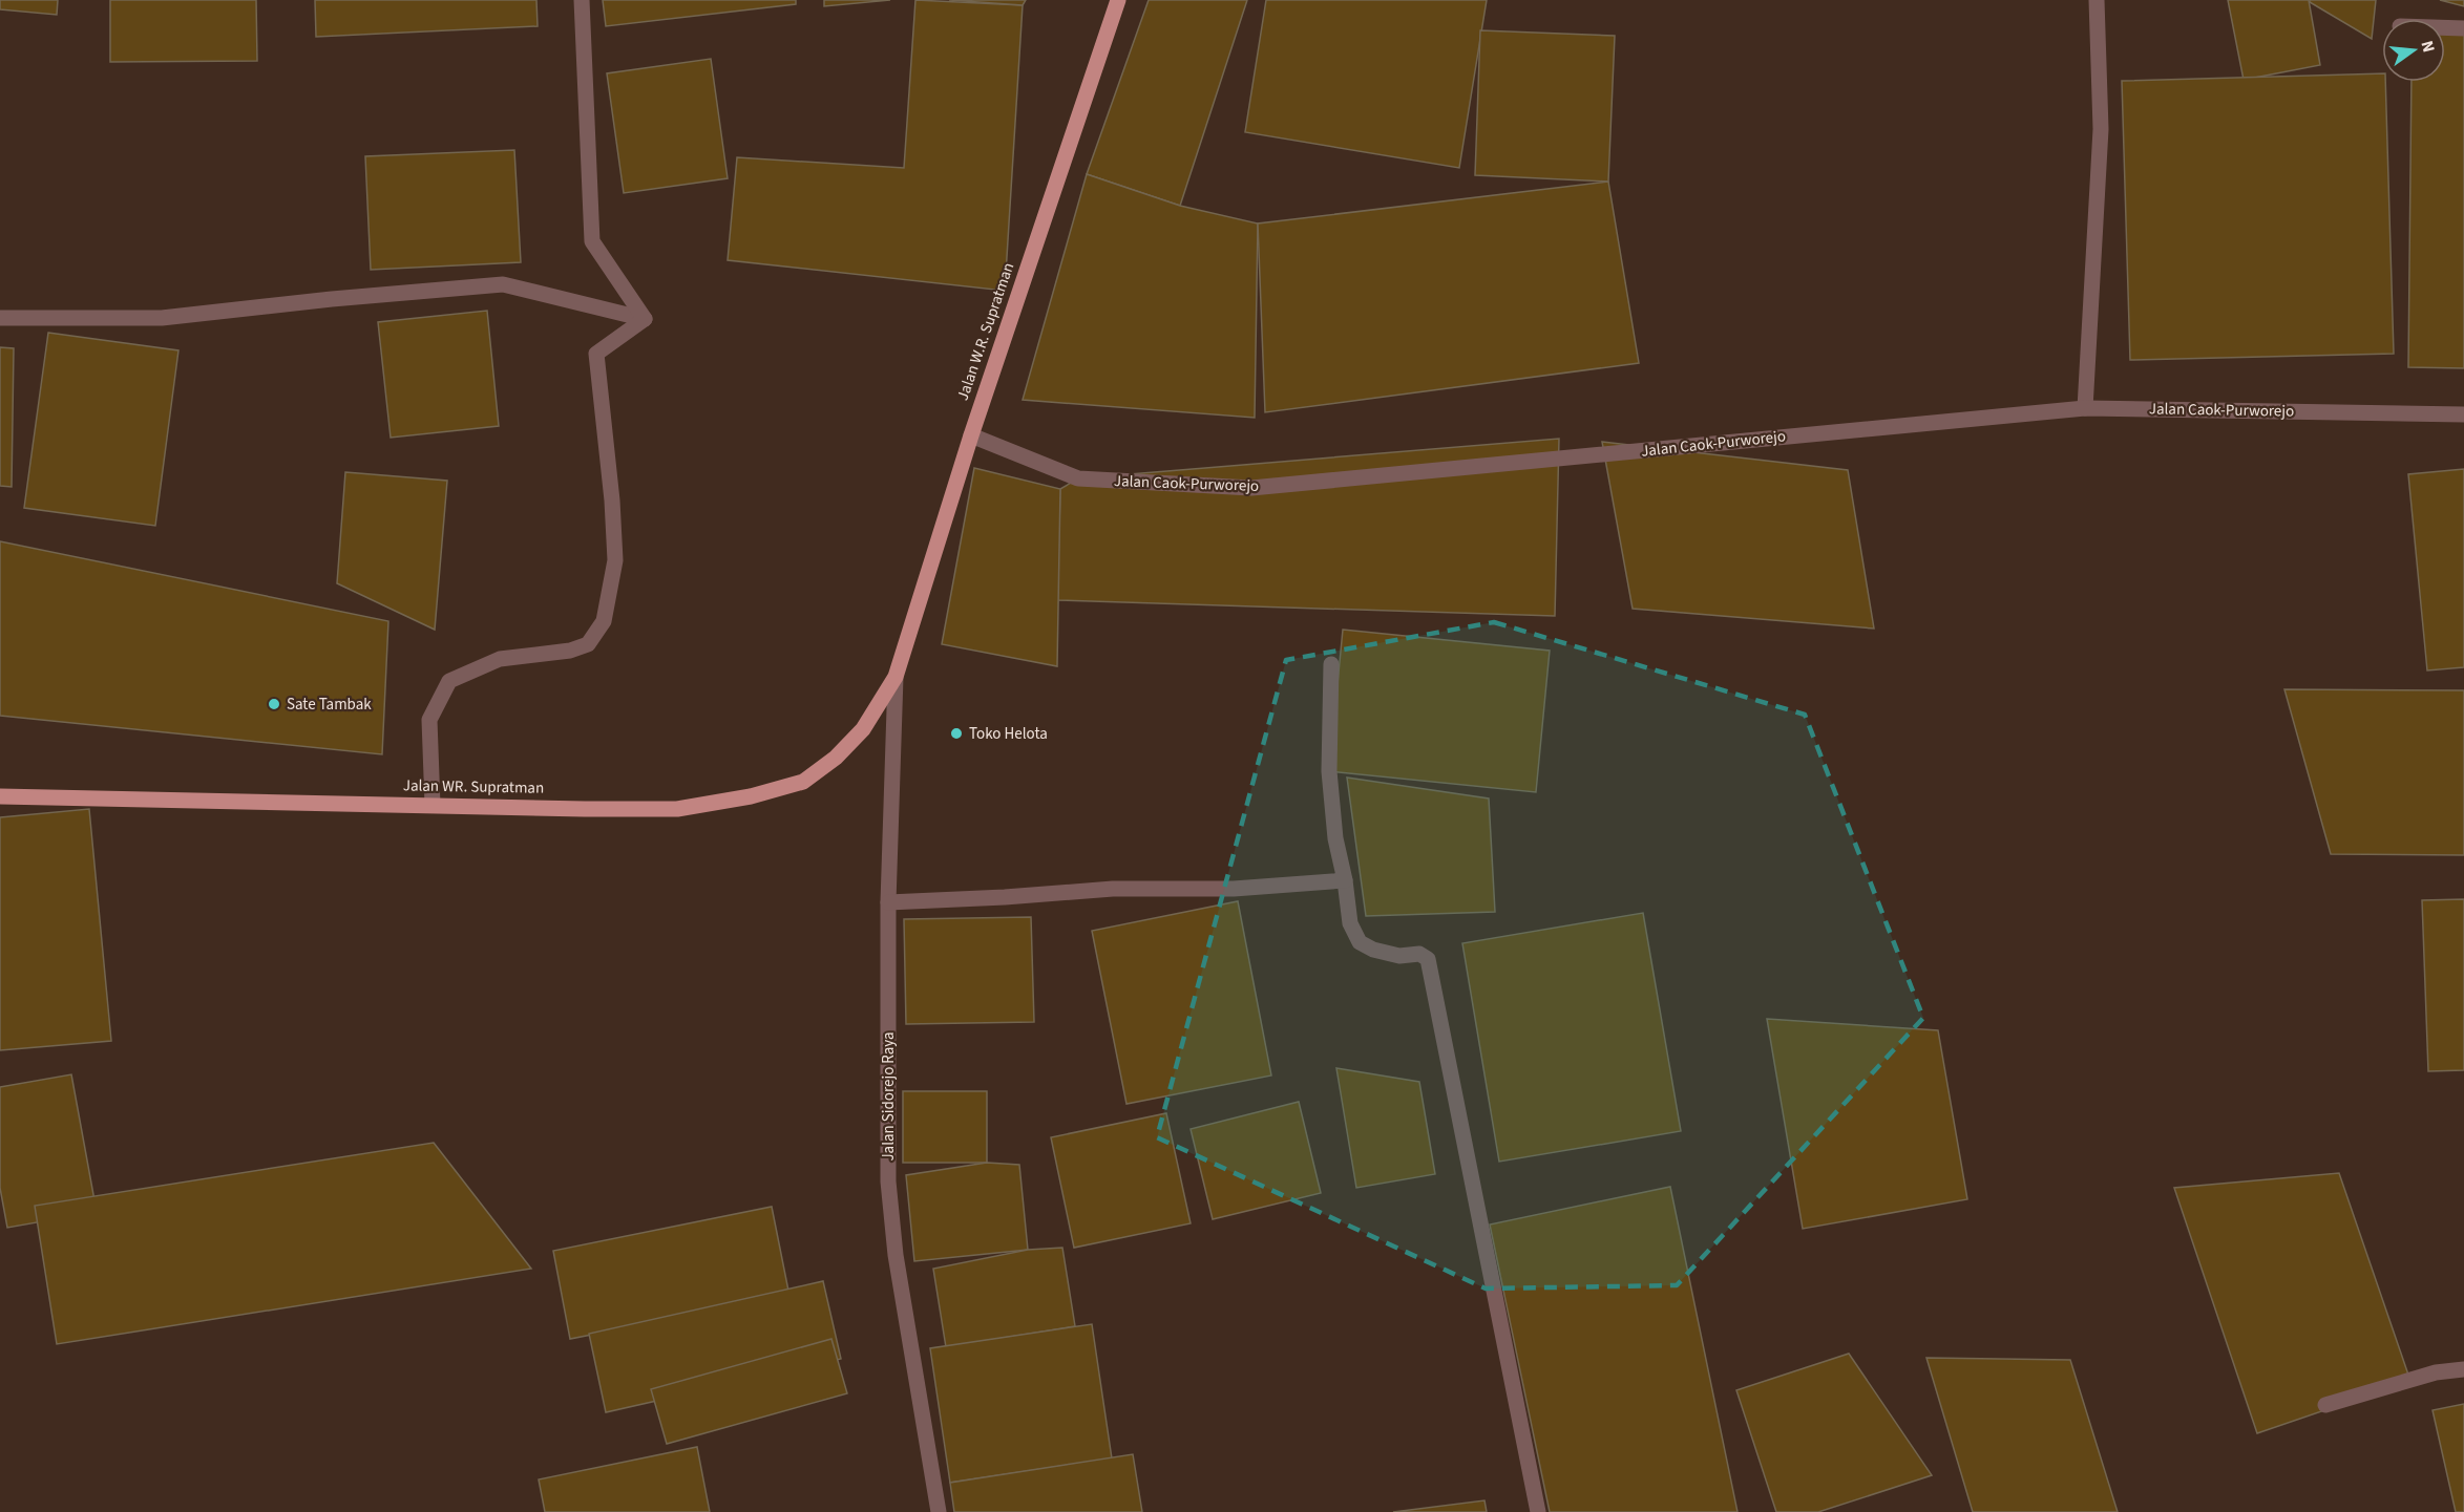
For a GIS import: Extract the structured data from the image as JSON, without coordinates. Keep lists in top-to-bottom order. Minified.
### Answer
{"streets":{"main road":["Jalan W.R. Supratman","Jalan WR. Supratman"],"street":["Jalan Caok-Purworejo","Jalan Sidorejo Raya"]},"crossings":[["Jalan W.R. Supratman","Jalan Caok-Purworejo"],["Jalan W.R. Supratman","Jalan WR. Supratman"],["Jalan W.R. Supratman","Jalan Sidorejo Raya"],["Jalan WR. Supratman","Jalan Sidorejo Raya"]],"places":["Sate Tambak","Toko Helota"],"north":"right"}
